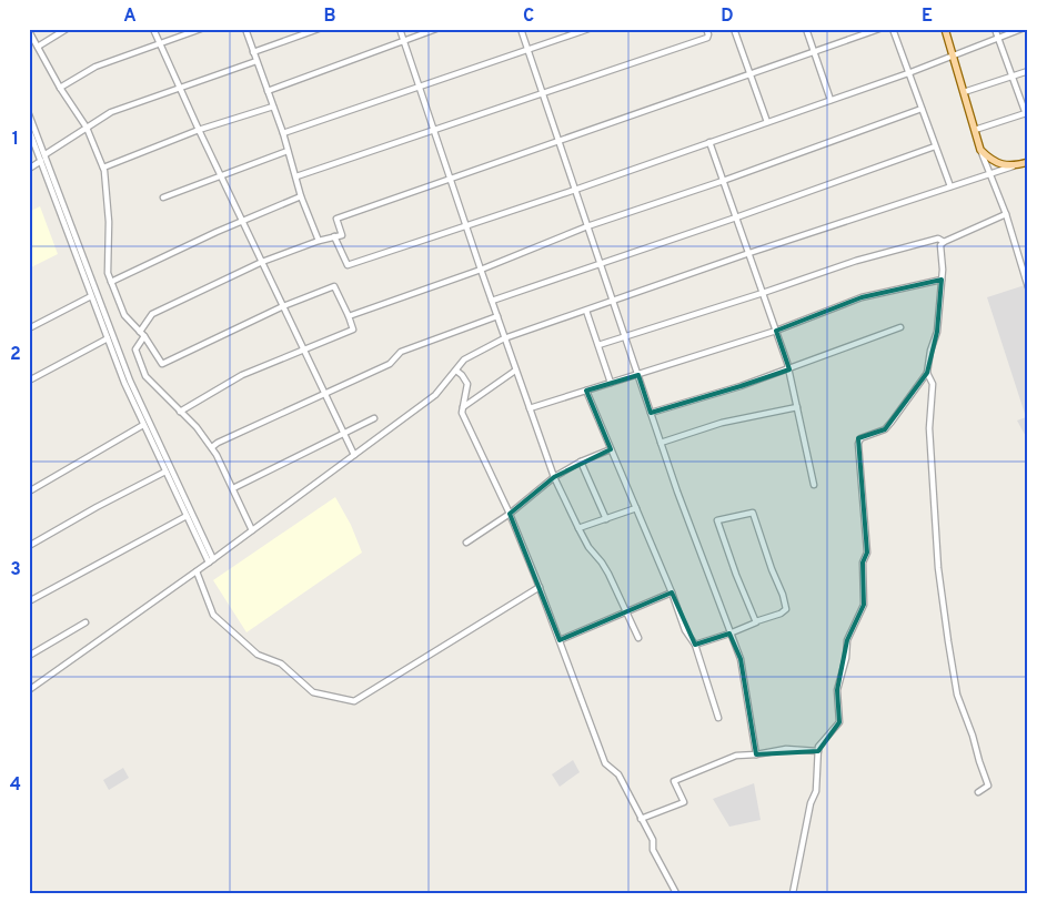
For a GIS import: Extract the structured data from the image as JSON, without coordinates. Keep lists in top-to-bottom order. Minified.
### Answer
{"grid":{"columns":["A","B","C","D","E"],"rows":["1","2","3","4"]}}
